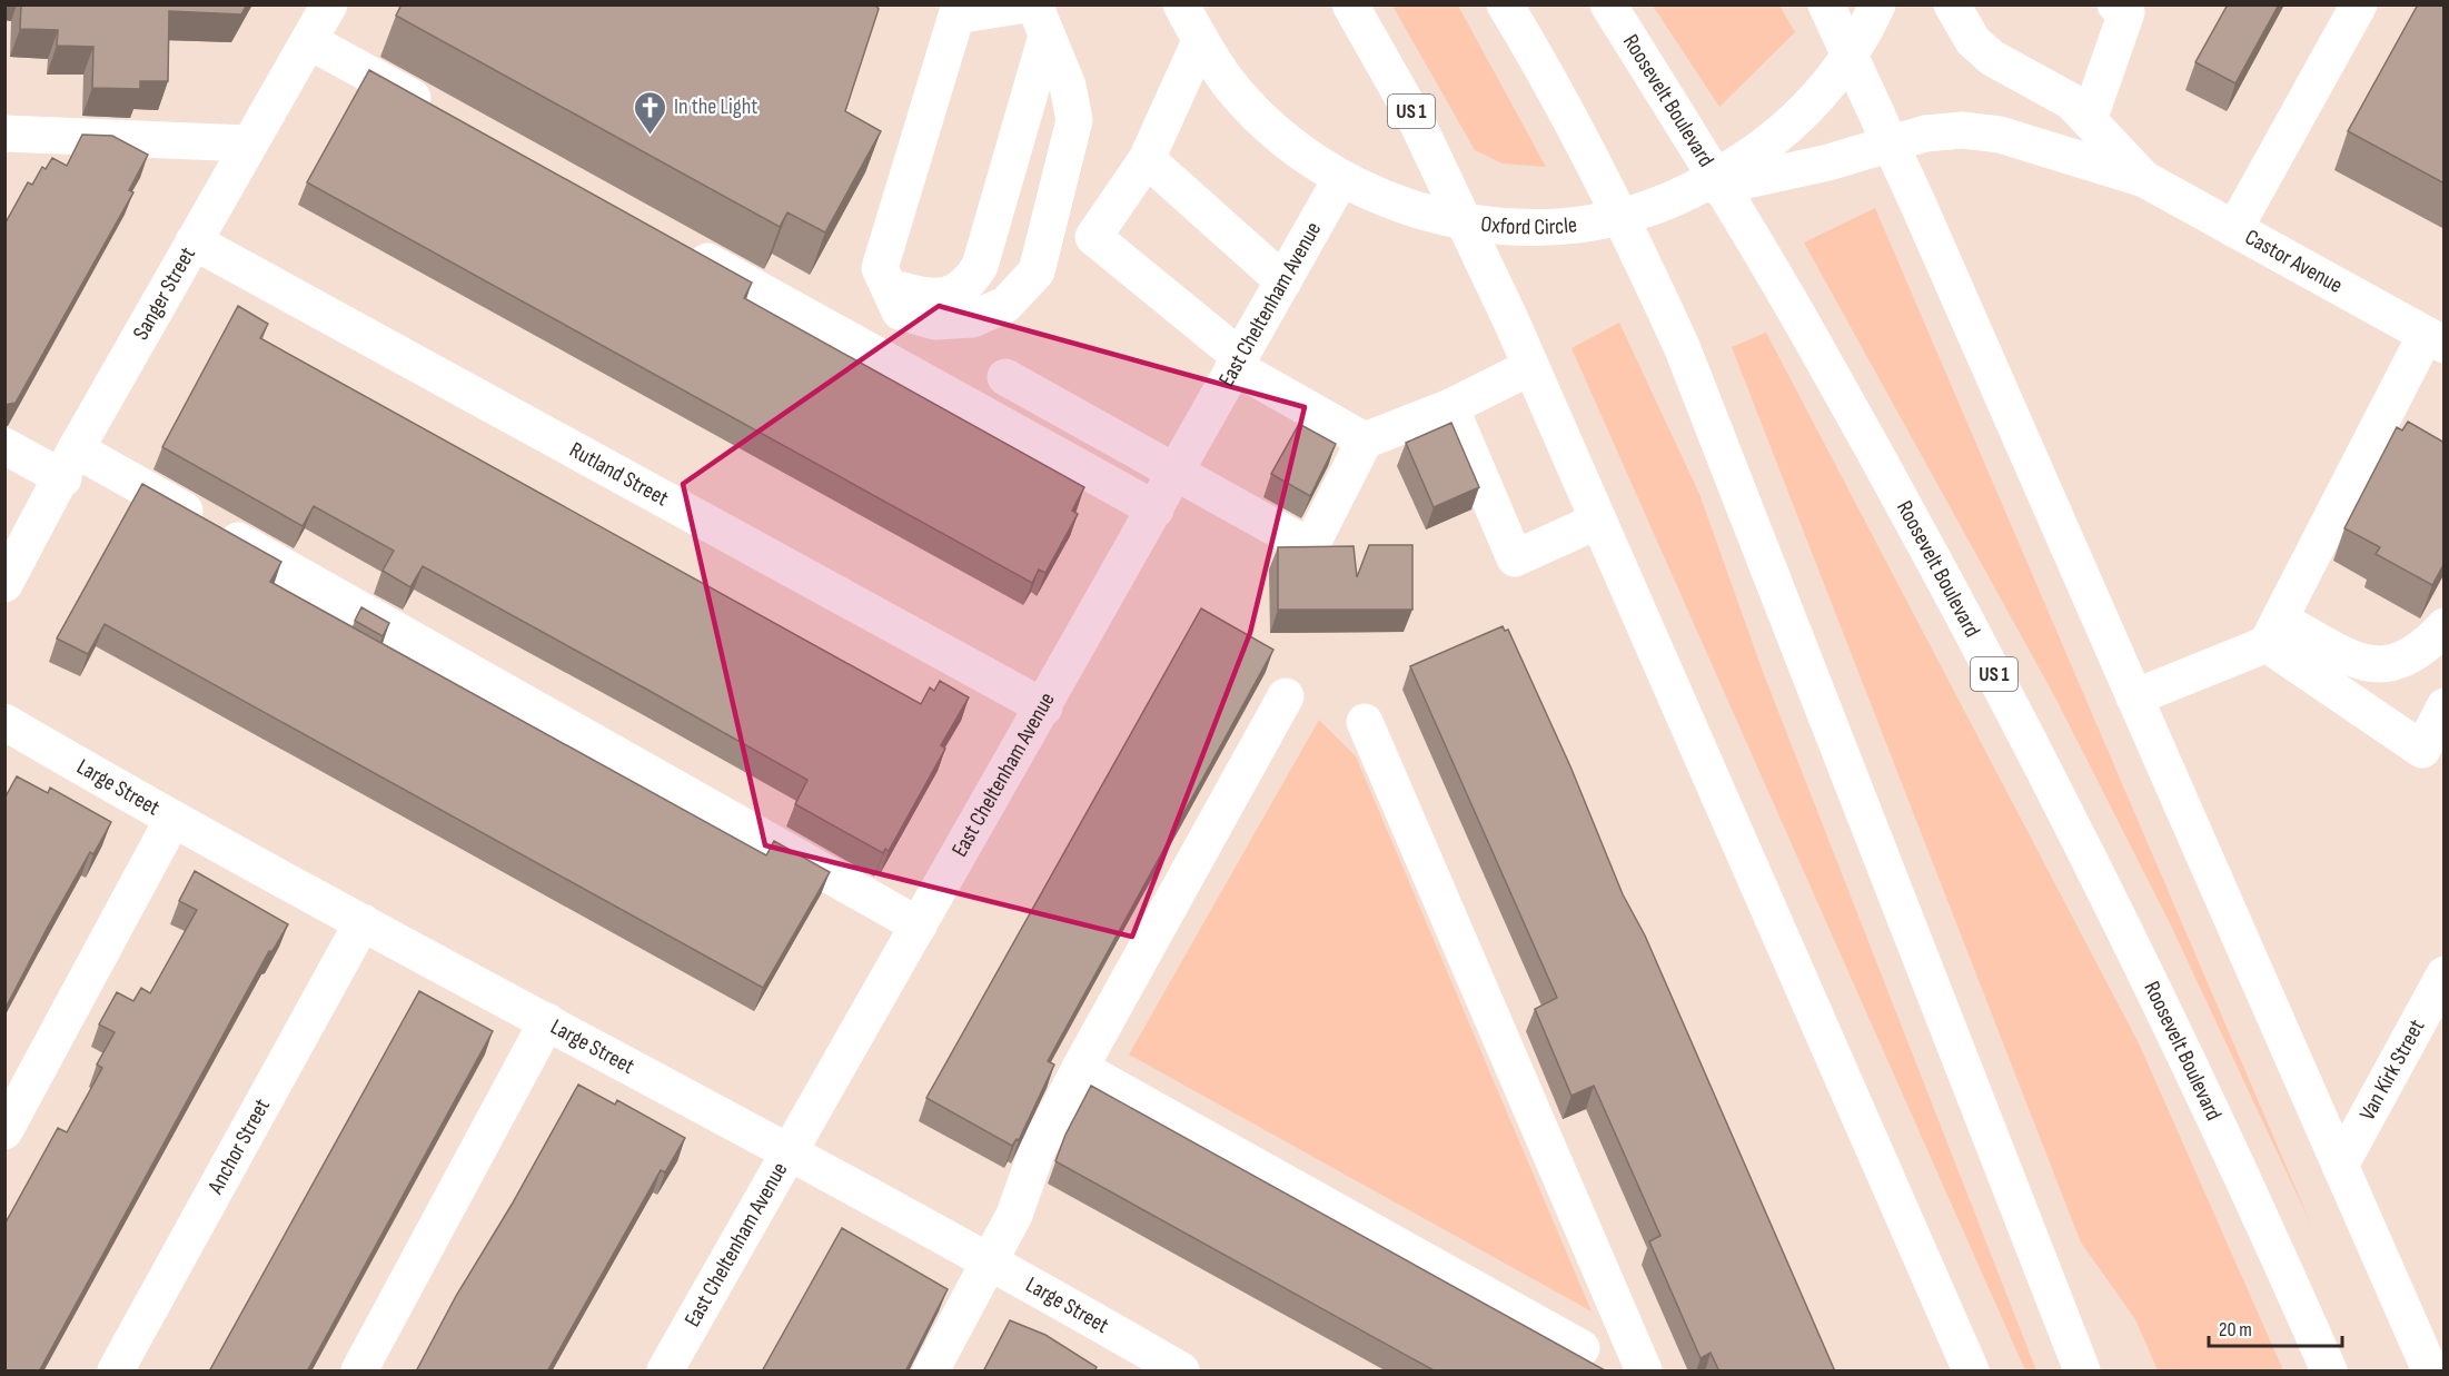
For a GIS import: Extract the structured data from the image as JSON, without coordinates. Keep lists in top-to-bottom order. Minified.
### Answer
{"streets":{"main road":["Roosevelt Boulevard","US 1","Oxford Circle","Castor Avenue","Sanger Street","East Cheltenham Avenue","Rutland Street","Large Street","Van Kirk Street","Anchor Street"]},"crossings":[["US 1","Oxford Circle"],["Oxford Circle","Castor Avenue"],["Oxford Circle","East Cheltenham Avenue"],["Sanger Street","Rutland Street"],["East Cheltenham Avenue","Rutland Street"],["East Cheltenham Avenue","Large Street"],["Large Street","Anchor Street"]],"places":{"church":["In the Light"]},"scale_bar":"20 m"}
